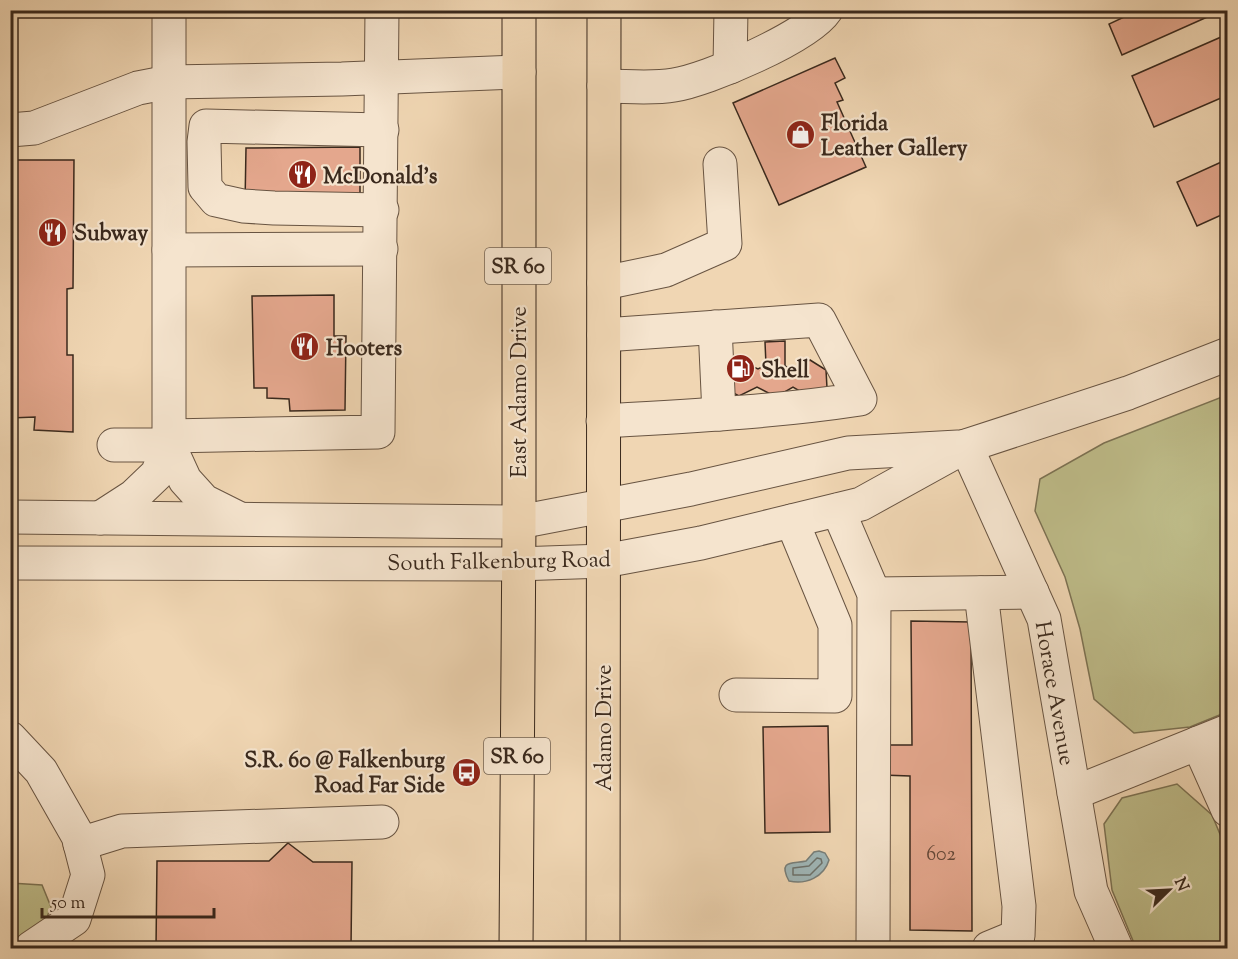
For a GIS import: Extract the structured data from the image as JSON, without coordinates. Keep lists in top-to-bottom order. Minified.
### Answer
{"streets":{"main road":["SR 60","East Adamo Drive","Adamo Drive"],"street":["South Falkenburg Road","Horace Avenue"]},"crossings":[["SR 60","East Adamo Drive"],["SR 60","South Falkenburg Road"],["East Adamo Drive","South Falkenburg Road"],["South Falkenburg Road","Horace Avenue"],["South Falkenburg Road","Adamo Drive"]],"places":{"shop":["Florida Leather Gallery"],"restaurant":["McDonald's","Subway","Hooters"],"fuel station":["Shell"],"bus stop":["S.R. 60 @ Falkenburg Road Far Side"]},"house_numbers":["602"],"scale_bar":"50 m","north":"top right"}
